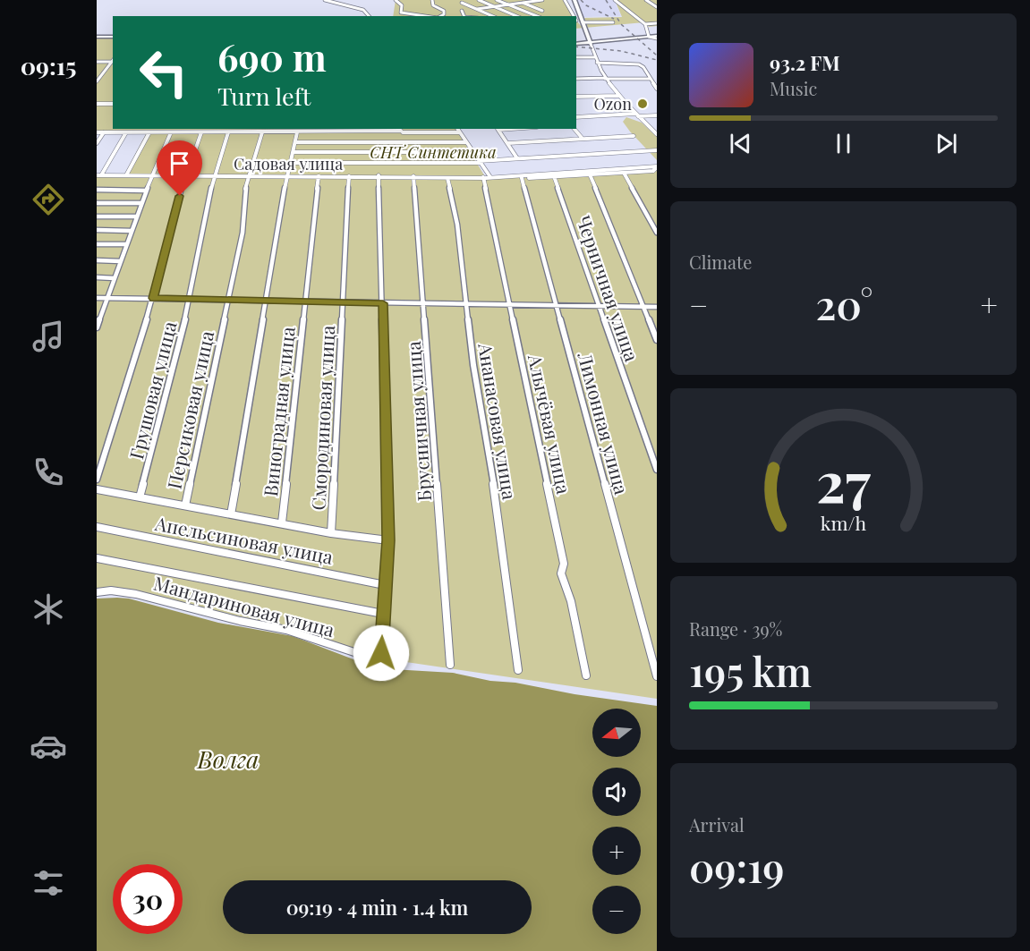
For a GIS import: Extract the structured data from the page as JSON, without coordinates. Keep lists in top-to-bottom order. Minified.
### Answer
{"streets":{"street":["Садовая улица","Черничная улица","Грушовая улица","Персиковая улица","Виноградная улица","Смородиновая улица","Брусничная улица","Ананасовая улица","Лимонная улица","Алычёвая улица","Апельсиновая улица","Мандариновая улица"]},"crossings":[["Садовая улица","Грушовая улица"],["Садовая улица","Персиковая улица"],["Садовая улица","Виноградная улица"],["Садовая улица","Смородиновая улица"],["Садовая улица","Брусничная улица"],["Садовая улица","Ананасовая улица"],["Садовая улица","Алычёвая улица"]],"water":["Волга"],"parks":["СНТ Синтетика"],"places":["Ozon"],"north":"left","page":{"tabs":"09:15","turn":["690 m","Turn left"],"song":["93.2 FM","Music"],"tile":["Climate",["Range · 39%","195 km"],["Arrival","09:19"]],"heat":["−","20°","+"],"map_buttons":["+","−"],"limit":"30","trip":"09:19 · 4 min · 1.4 km","gauge":["27","km/h"]}}
